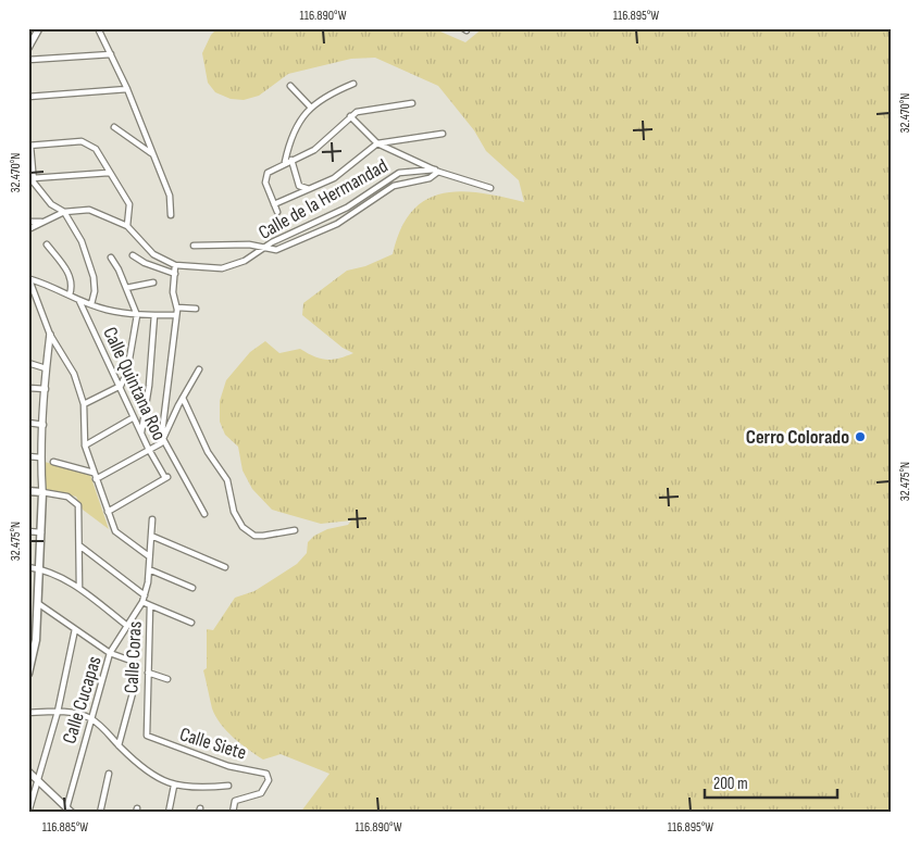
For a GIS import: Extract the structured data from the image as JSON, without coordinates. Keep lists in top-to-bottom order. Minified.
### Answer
{"streets":{"street":["Calle de la Hermandad","Calle Quintana Roo","Calle Coras","Calle Cucapas","Calle Siete"]},"crossings":[["Calle Coras","Calle Cucapas"],["Calle Coras","Calle Siete"]],"places":["Cerro Colorado"],"scale_bar":"200 m","coordinates":["116.890°W","116.895°W","32.470°N","32.475°N","116.885°W"]}
